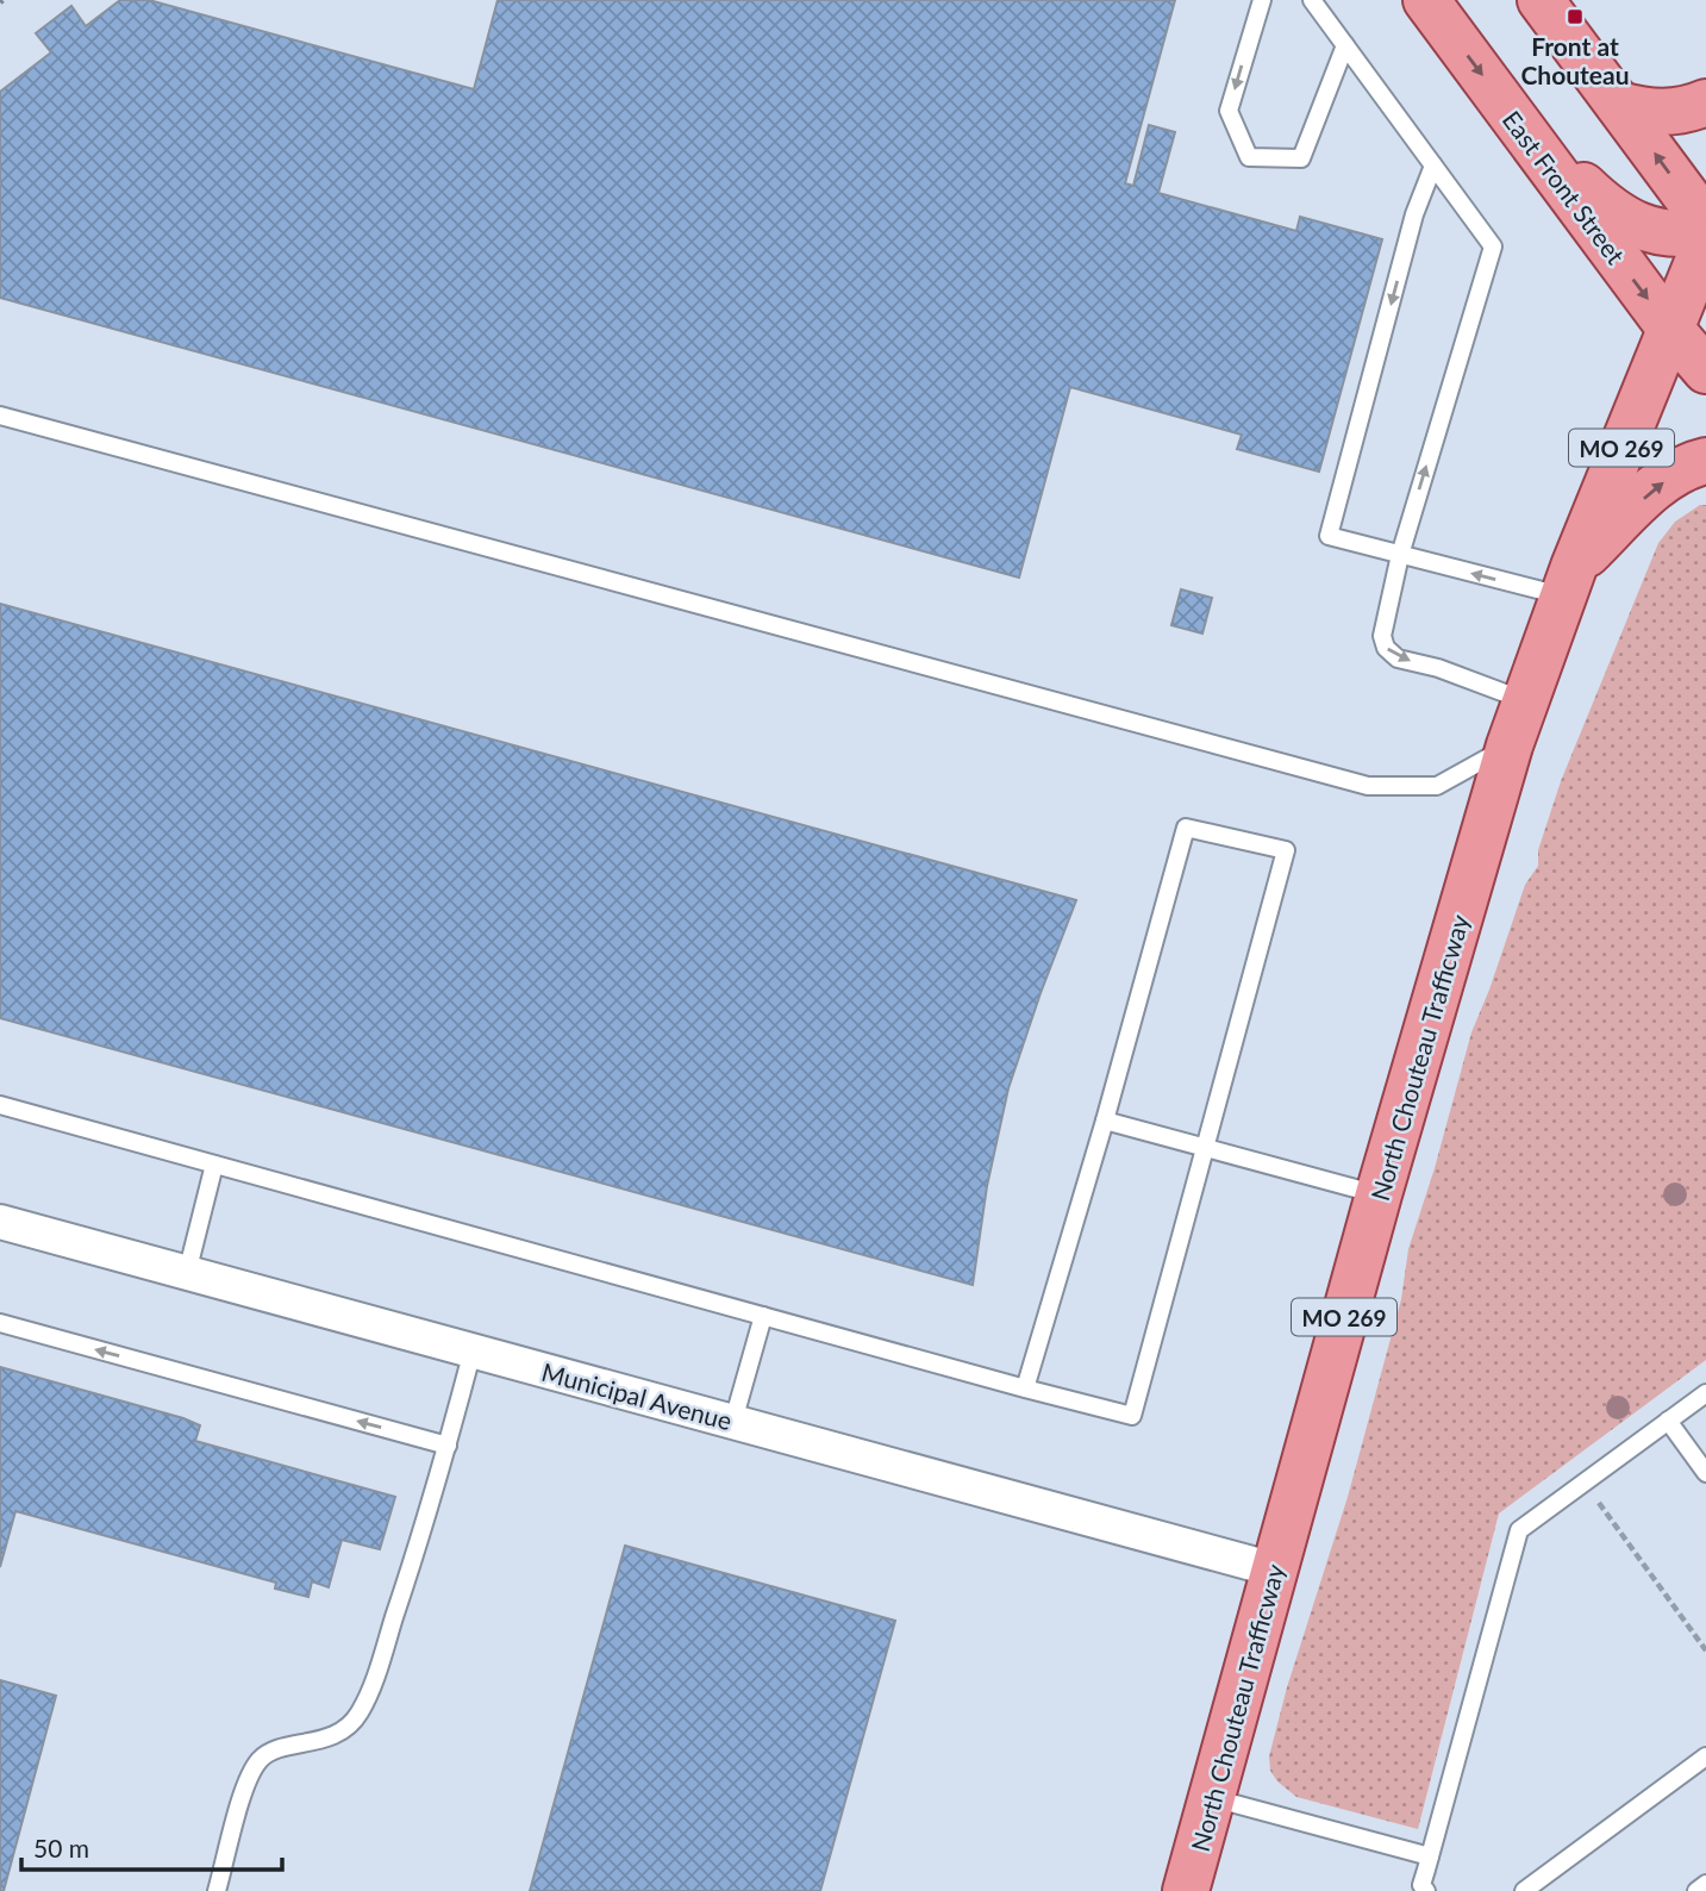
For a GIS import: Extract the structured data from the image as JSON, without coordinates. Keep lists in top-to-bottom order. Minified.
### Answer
{"streets":{"main road":["East Front Street","MO 269","North Chouteau Trafficway"],"street":["Municipal Avenue"]},"crossings":[["East Front Street","North Chouteau Trafficway"],["North Chouteau Trafficway","Municipal Avenue"]],"places":{"transit":["Front at Chouteau"]},"scale_bar":"50 m"}
